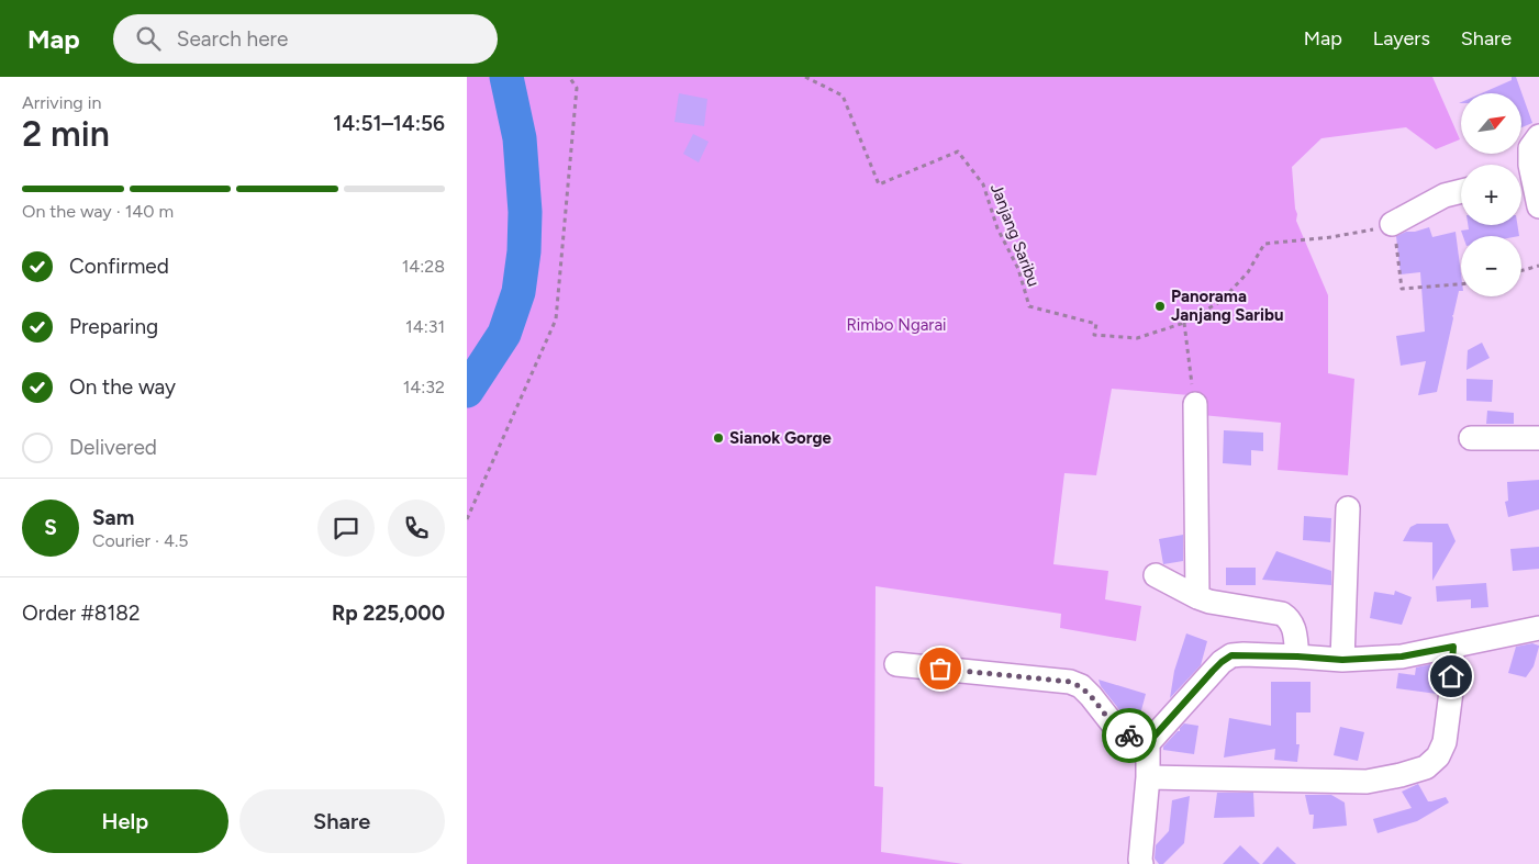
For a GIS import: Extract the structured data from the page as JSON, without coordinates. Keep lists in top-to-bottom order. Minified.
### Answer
{"streets":{"path":["Janjang Saribu"]},"parks":["Rimbo Ngarai"],"places":["Panorama Janjang Saribu","Sianok Gorge"],"north":"top right","page":{"header":"Map","search":"Search here","nav":["Map","Layers","Share"],"heading":["2 min","Arriving in","14:51–14:56"],"panel":["Sam","Courier · 4.5","Order #8182","Rp 225,000"],"map_buttons":["+","−"],"bar":"On the way · 140 m","list":[["Confirmed","14:28"],["Preparing","14:31"],["On the way","14:32"],"Delivered"],"round":"S","buttons":["Help","Share"]}}
